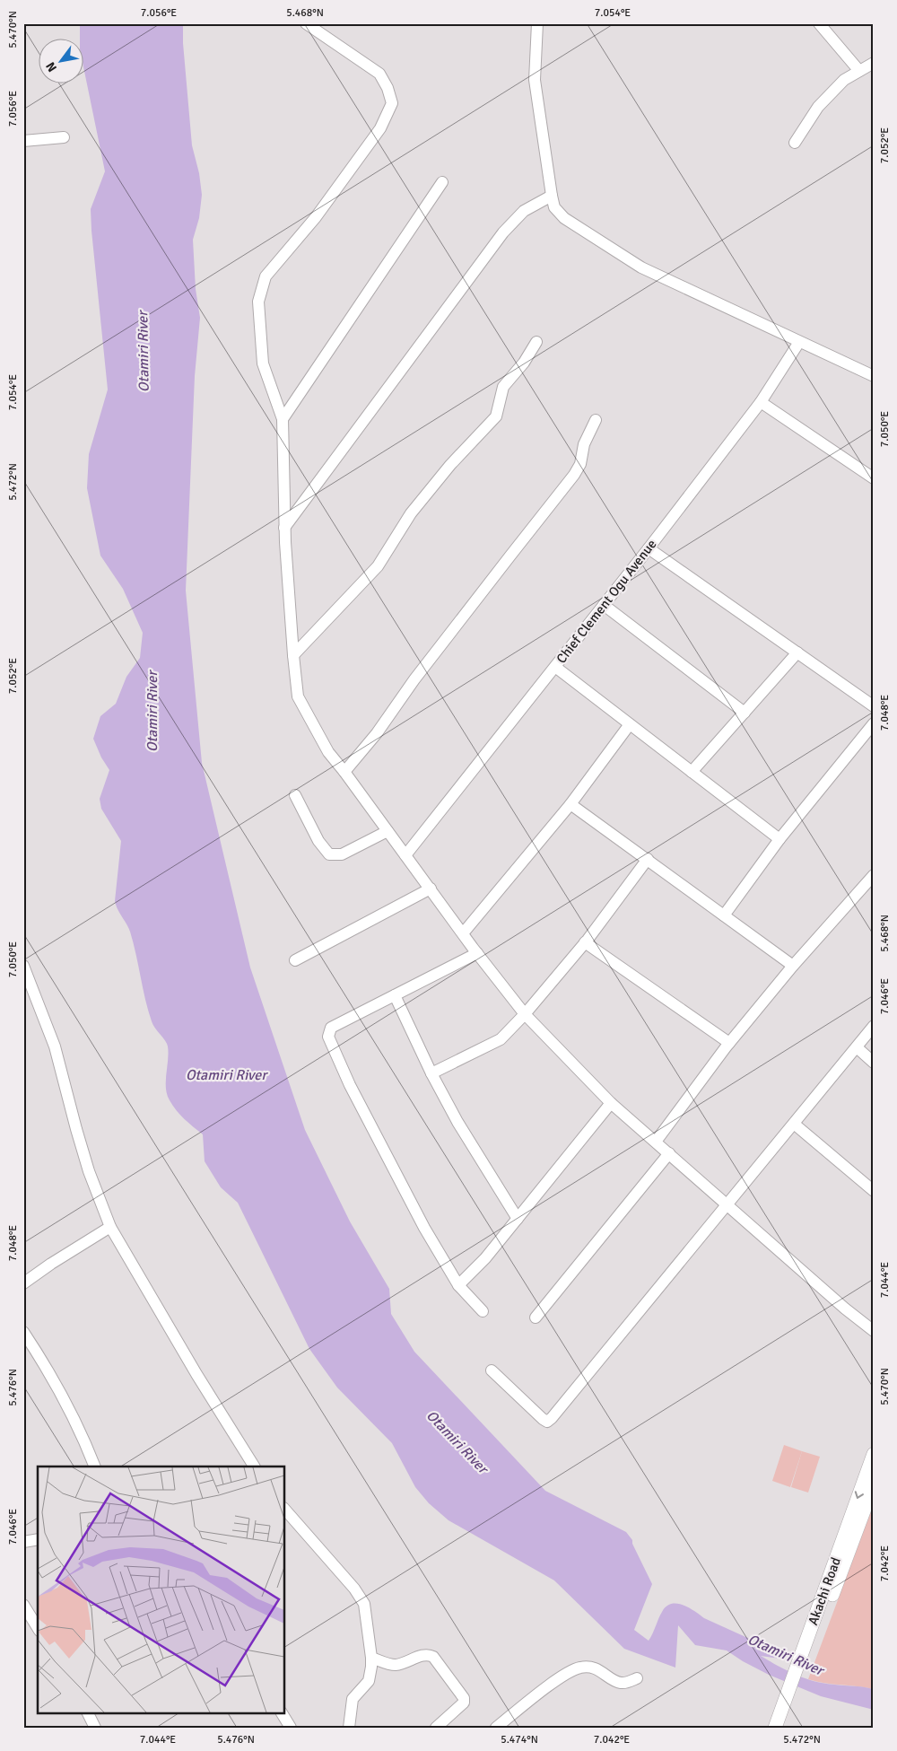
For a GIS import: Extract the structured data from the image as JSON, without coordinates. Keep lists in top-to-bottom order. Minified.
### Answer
{"streets":{"main road":["Akachi Road"],"street":["Chief Clement Ogu Avenue"]},"water":["Otamiri River"],"north":"bottom left","coordinates":["7.056°E","5.468°N","7.054°E","5.470°N","7.052°E","7.050°E","5.472°N","7.048°E","7.046°E","7.044°E","5.476°N","7.042°E","5.474°N"]}
